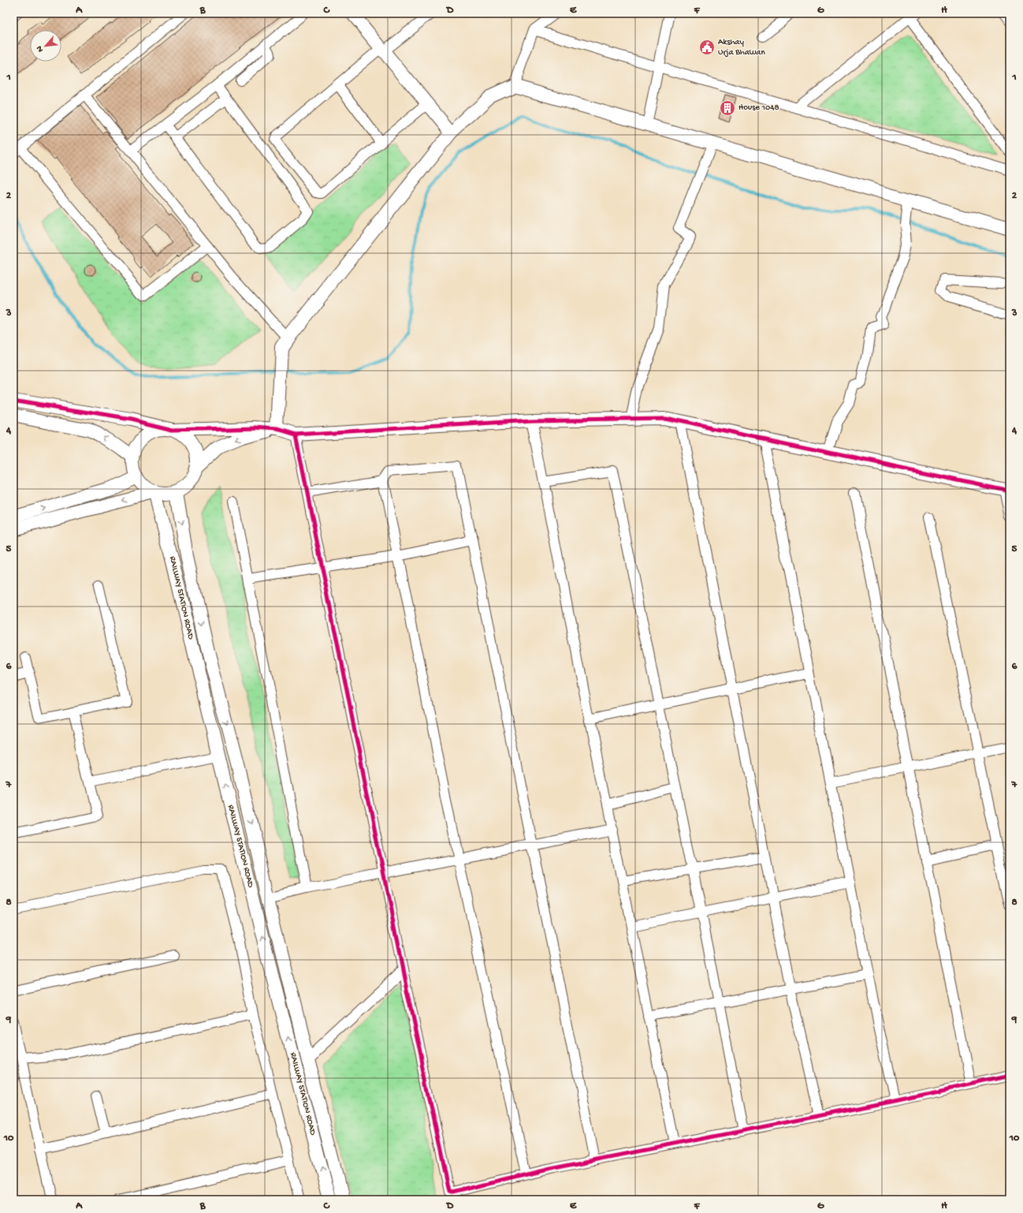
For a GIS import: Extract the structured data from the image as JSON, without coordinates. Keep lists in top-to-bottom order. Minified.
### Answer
{"streets":{"street":["RAILWAY STATION ROAD"]},"places":{"public building":["Akshay Urja Bhawan"],"building":["House 1048"]},"north":"bottom left","grid":{"columns":["A","B","C","D","E","F","G","H"],"rows":["1","2","3","4","5","6","7","8","9","10"]}}
